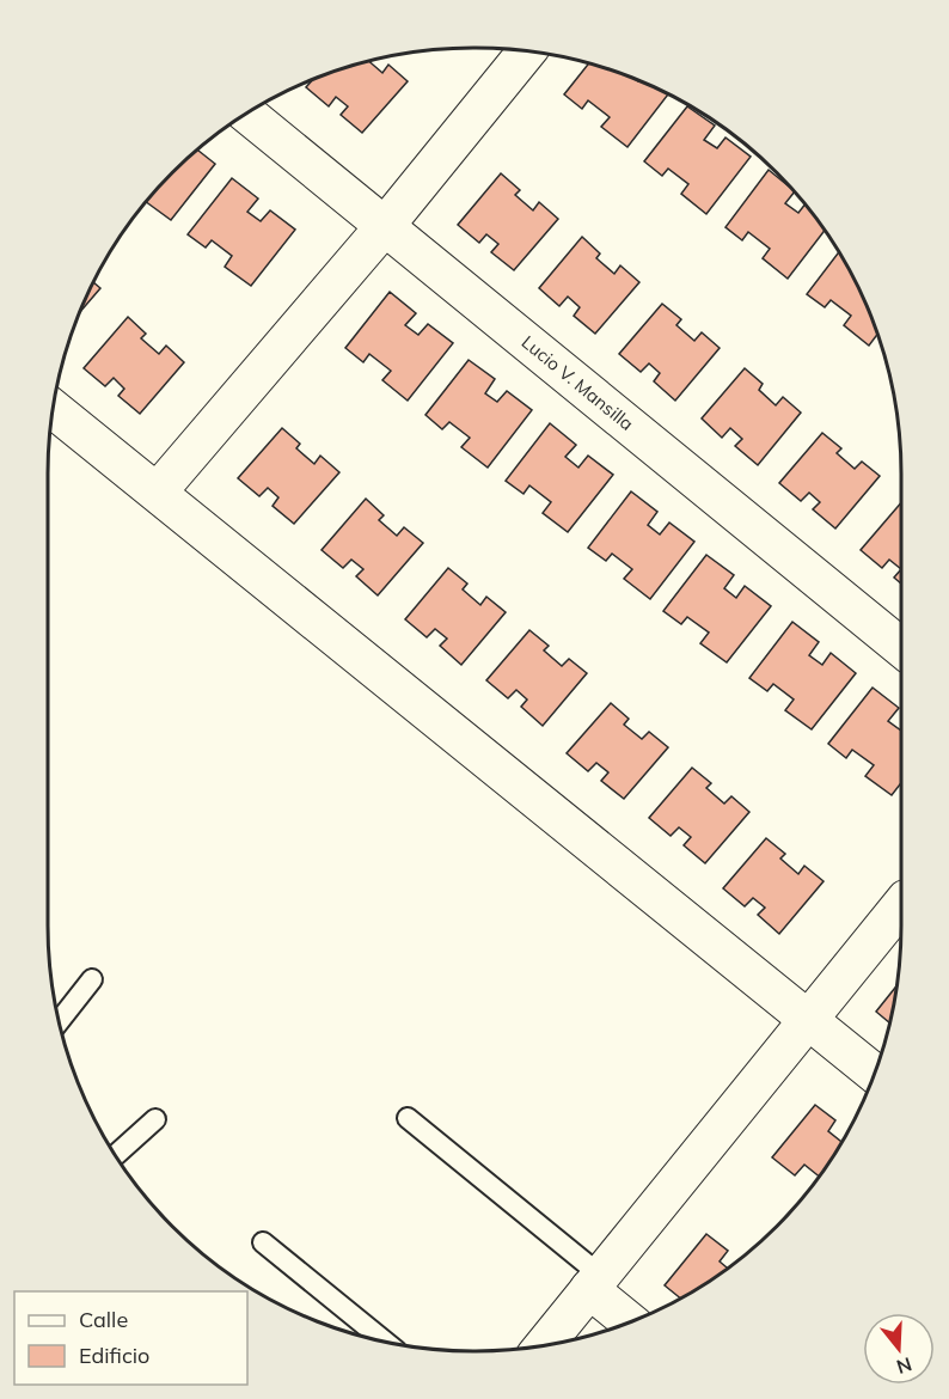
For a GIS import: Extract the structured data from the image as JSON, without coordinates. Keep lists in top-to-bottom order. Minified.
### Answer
{"streets":{"street":["Lucio V. Mansilla"]},"legend":["Calle","Edificio"],"north":"bottom"}
